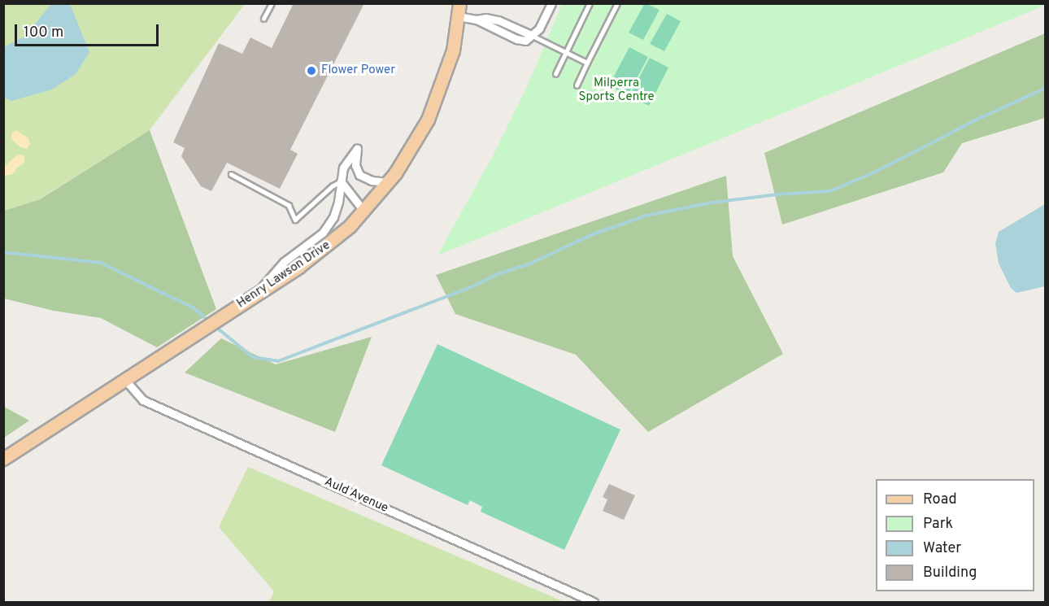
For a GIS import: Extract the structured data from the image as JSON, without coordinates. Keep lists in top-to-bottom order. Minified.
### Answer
{"streets":{"main road":["Henry Lawson Drive"],"street":["Auld Avenue"]},"crossings":[["Henry Lawson Drive","Auld Avenue"]],"parks":["Milperra Sports Centre"],"places":["Flower Power"],"legend":["Road","Park","Water","Building"],"scale_bar":"100 m"}
